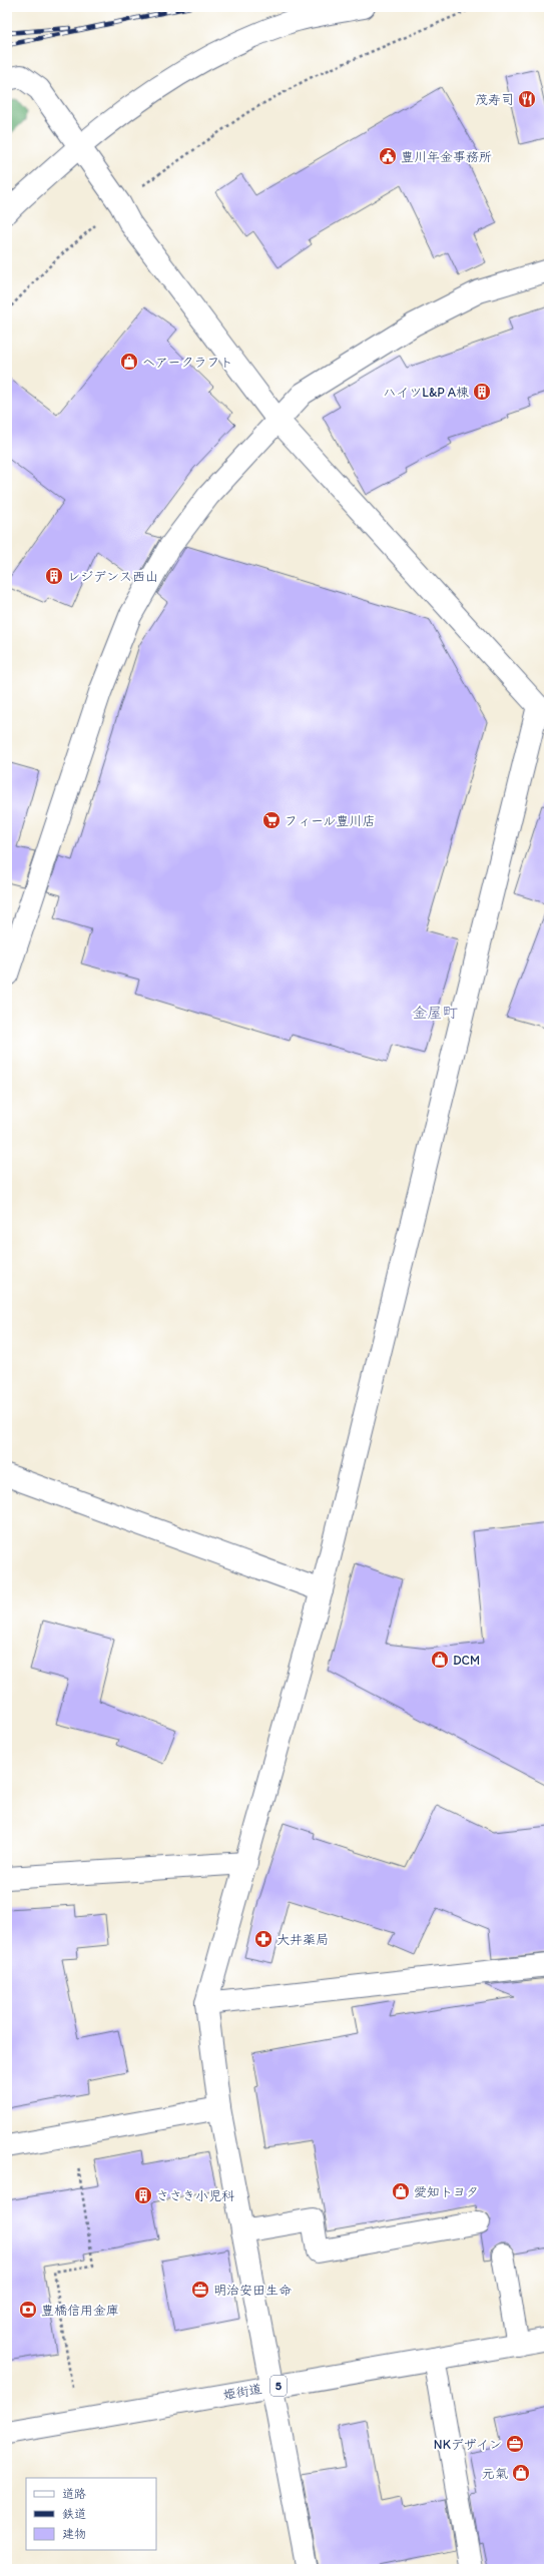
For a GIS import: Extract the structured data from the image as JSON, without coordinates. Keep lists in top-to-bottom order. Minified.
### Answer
{"streets":{"street":["5","姫街道"]},"districts":["金屋町"],"places":{"restaurant":["茂寿司"],"public building":["豊川年金事務所"],"shop":["ヘアークラフト","DCM","愛知トヨタ","元氣"],"building":["ハイツL&P A棟","レジデンス西山","ささき小児科"],"supermarket":["フィール豊川店"],"pharmacy":["大井薬局"],"office":["明治安田生命","NKデザイン"],"bank":["豊橋信用金庫"]},"legend":["道路","鉄道","建物"]}
